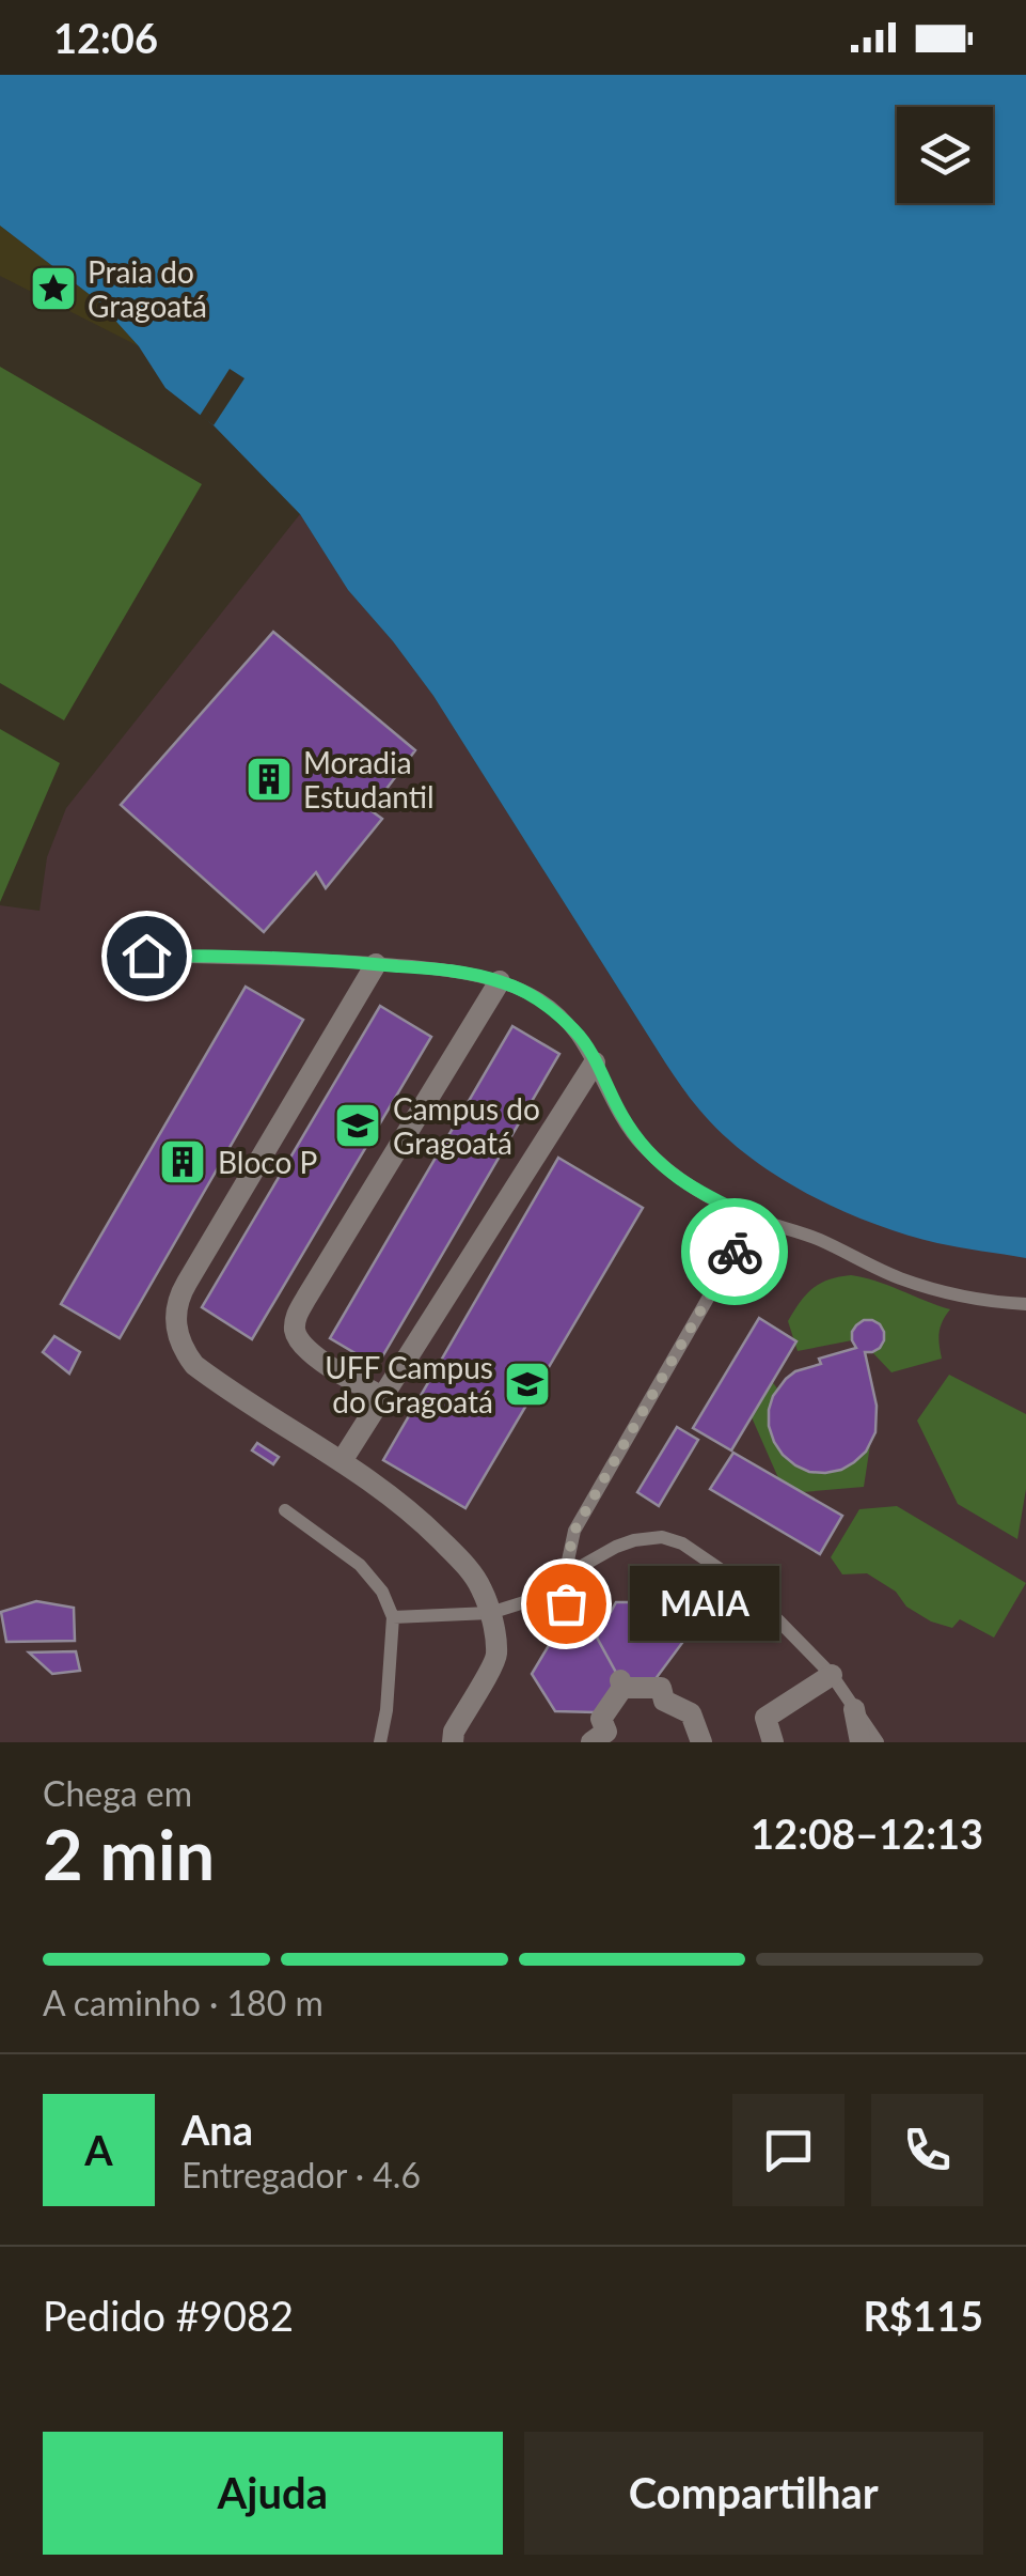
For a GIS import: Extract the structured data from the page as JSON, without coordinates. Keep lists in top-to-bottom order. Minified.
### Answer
{"places":{"place":["Praia do Gragoatá"],"building":["Moradia Estudantil","Bloco P"],"school or university":["Campus do Gragoatá","UFF Campus do Gragoatá"],"other":["MAIA"]},"page":{"status":"12:06","bubble":"MAIA","heading":["2 min","Chega em","12:08–12:13"],"panel":["Ana","Entregador · 4.6","Pedido #9082","R$115"],"bar":"A caminho · 180 m","round":"A","buttons":["Ajuda","Compartilhar"]}}
